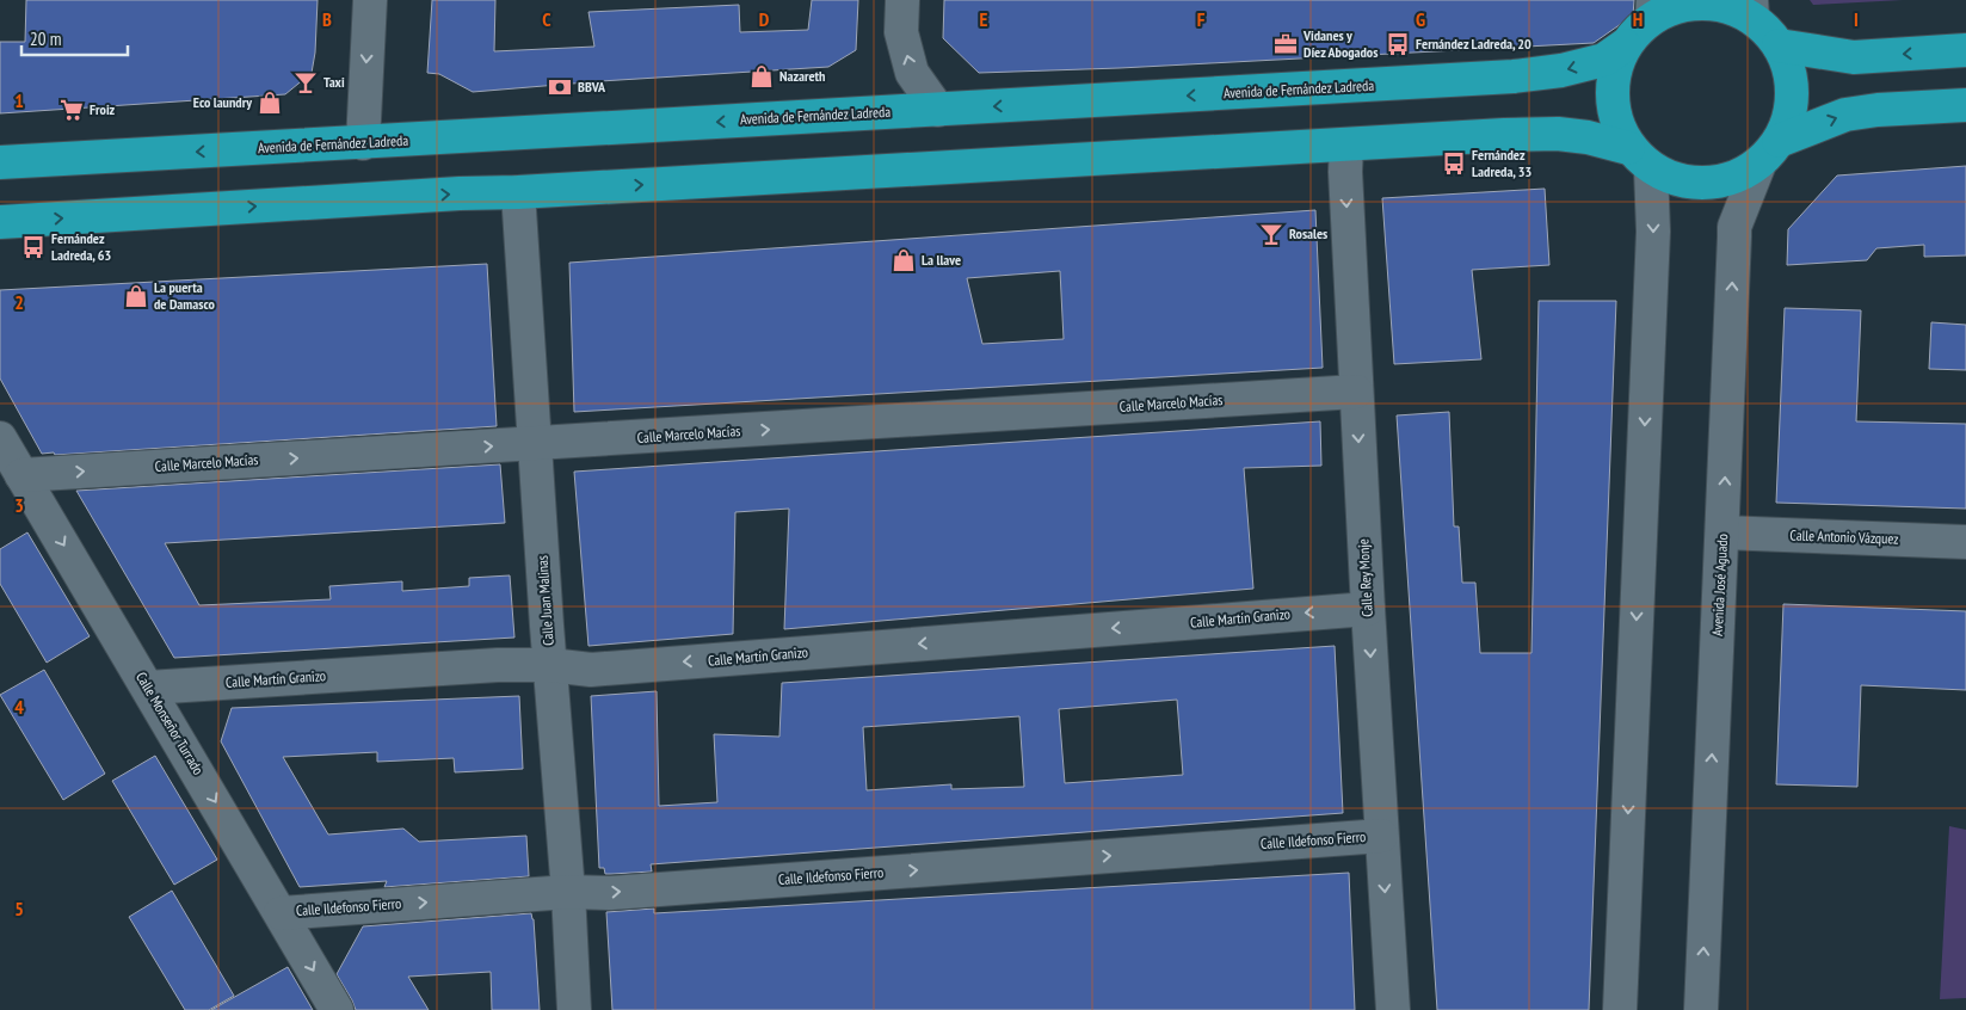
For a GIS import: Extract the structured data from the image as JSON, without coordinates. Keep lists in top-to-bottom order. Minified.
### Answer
{"streets":{"highway":["Avenida de Fernández Ladreda"],"street":["Calle Marcelo Macías","Calle Antonio Vázquez","Calle Rey Monje","Avenida José Aguado","Calle Juan Malinas","Calle Martín Granizo","Calle Monseñor Turrado","Calle Ildefonso Fierro"]},"crossings":[["Avenida de Fernández Ladreda","Avenida José Aguado"],["Calle Marcelo Macías","Calle Rey Monje"],["Calle Marcelo Macías","Calle Juan Malinas"],["Calle Marcelo Macías","Calle Monseñor Turrado"],["Calle Antonio Vázquez","Avenida José Aguado"],["Calle Rey Monje","Calle Martín Granizo"],["Calle Rey Monje","Calle Ildefonso Fierro"],["Calle Juan Malinas","Calle Martín Granizo"],["Calle Juan Malinas","Calle Ildefonso Fierro"],["Calle Martín Granizo","Calle Monseñor Turrado"],["Calle Monseñor Turrado","Calle Ildefonso Fierro"]],"one_way":["Calle Marcelo Macías","Calle Martín Granizo","Calle Monseñor Turrado","Calle Ildefonso Fierro"],"places":{"office":["Vidanes y Díez Abogados"],"bus stop":["Fernández Ladreda, 20","Fernández Ladreda, 33","Fernández Ladreda, 63"],"shop":["Nazareth","Eco laundry","La llave","La puerta de Damasco"],"bar":["Taxi","Rosales"],"bank":["BBVA"],"supermarket":["Froiz"]},"scale_bar":"20 m","grid":{"columns":["B","C","D","E","F","G","H","I"],"rows":["1","2","3","4","5"]}}
